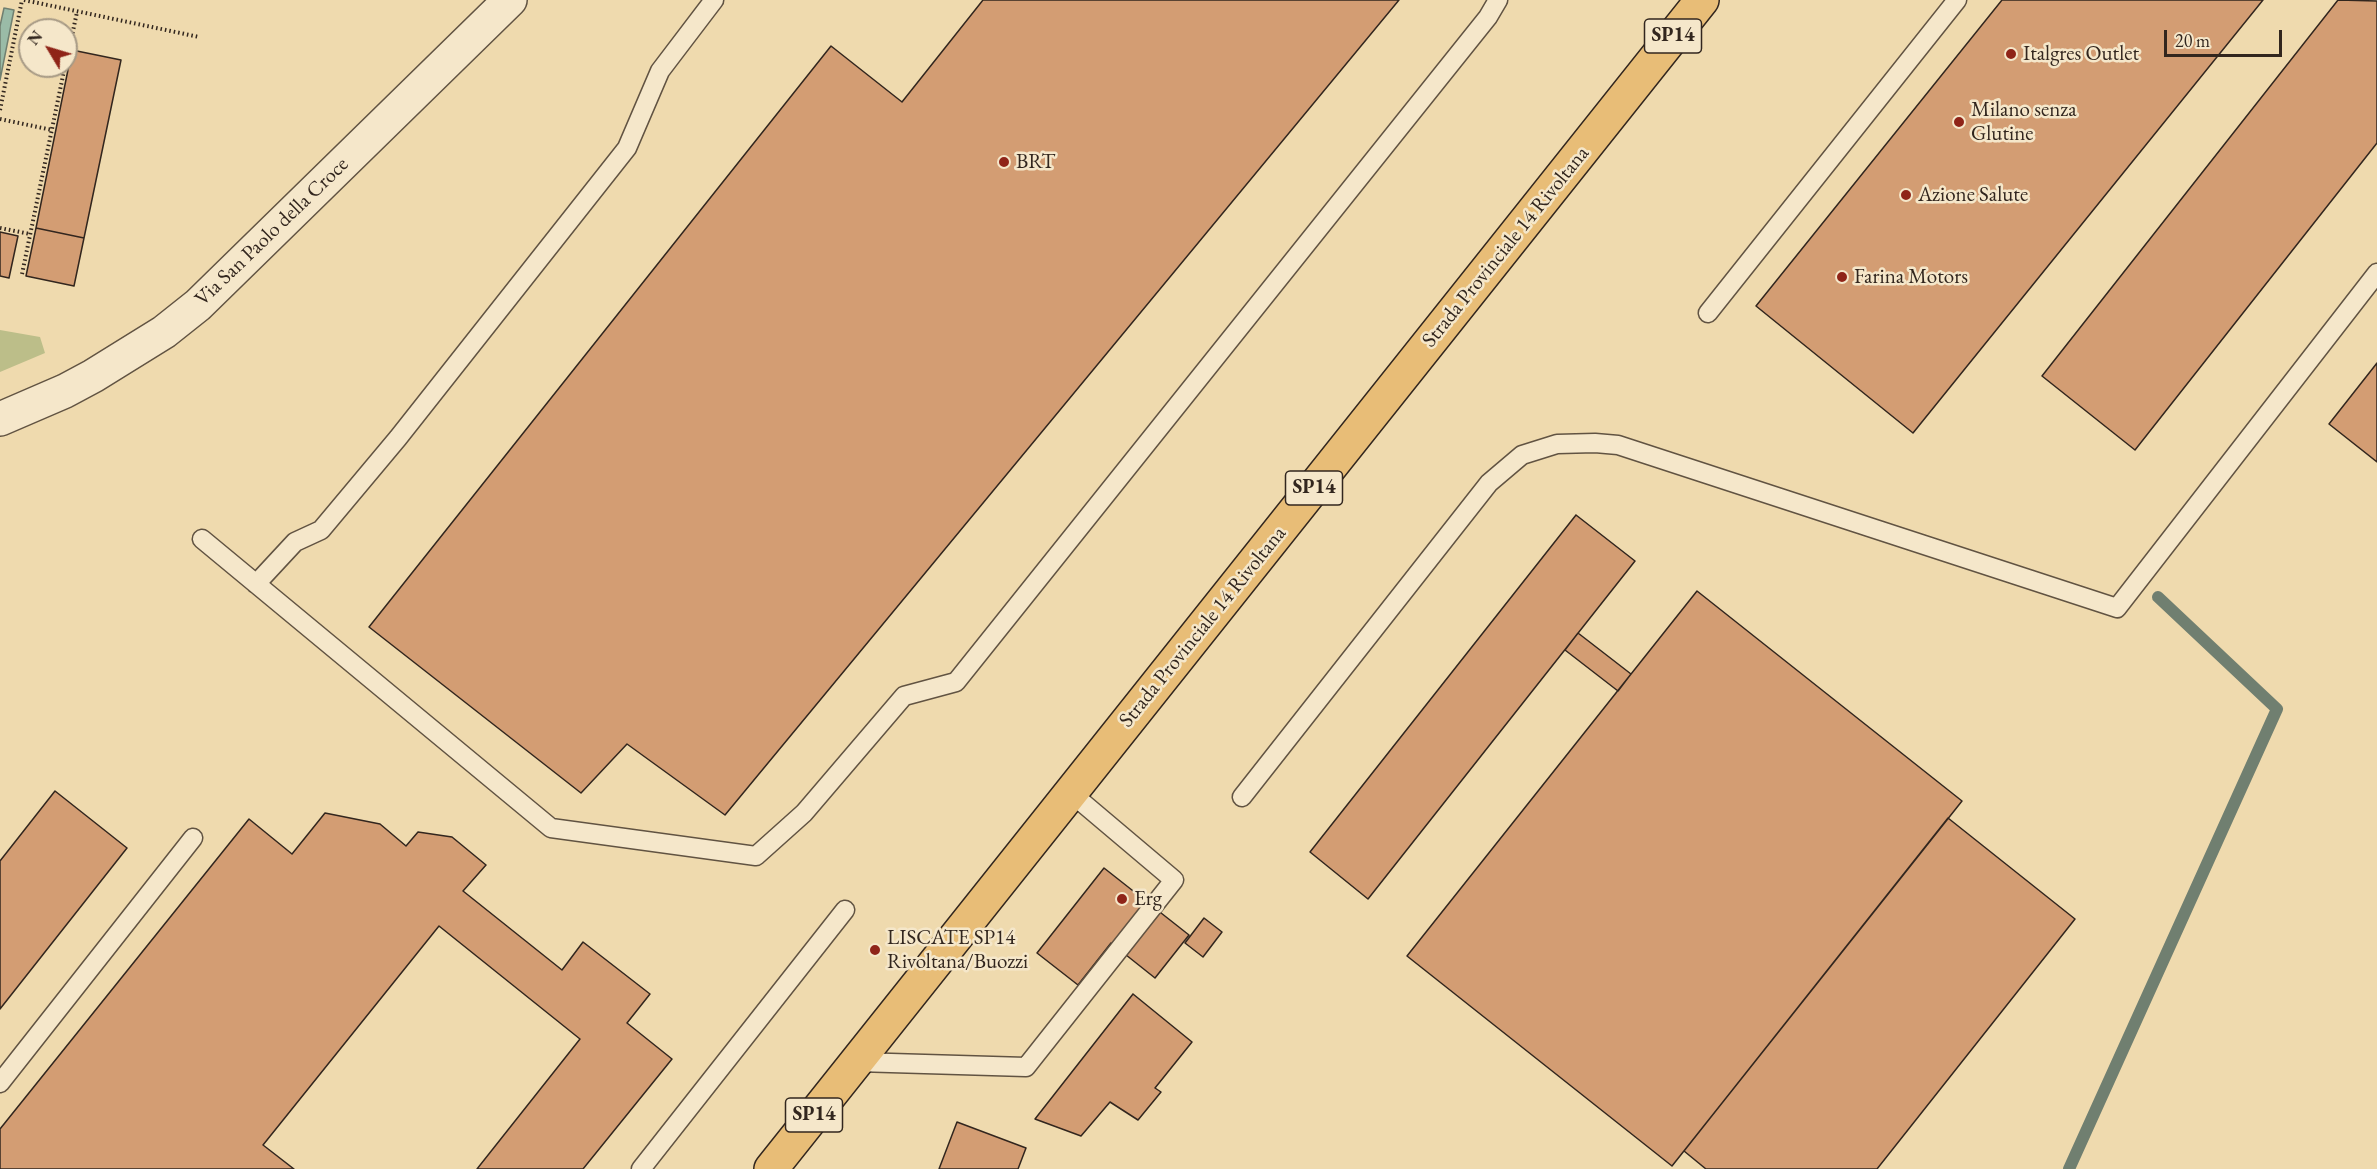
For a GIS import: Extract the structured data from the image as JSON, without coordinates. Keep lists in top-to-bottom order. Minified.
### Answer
{"streets":{"main road":["SP14","Strada Provinciale 14 Rivoltana"],"street":["Via San Paolo della Croce"]},"places":["Italgres Outlet","Milano senza Glutine","BRT","Azione Salute","Farina Motors","Erg","LISCATE SP14 Rivoltana/Buozzi"],"scale_bar":"20 m","north":"top left"}
